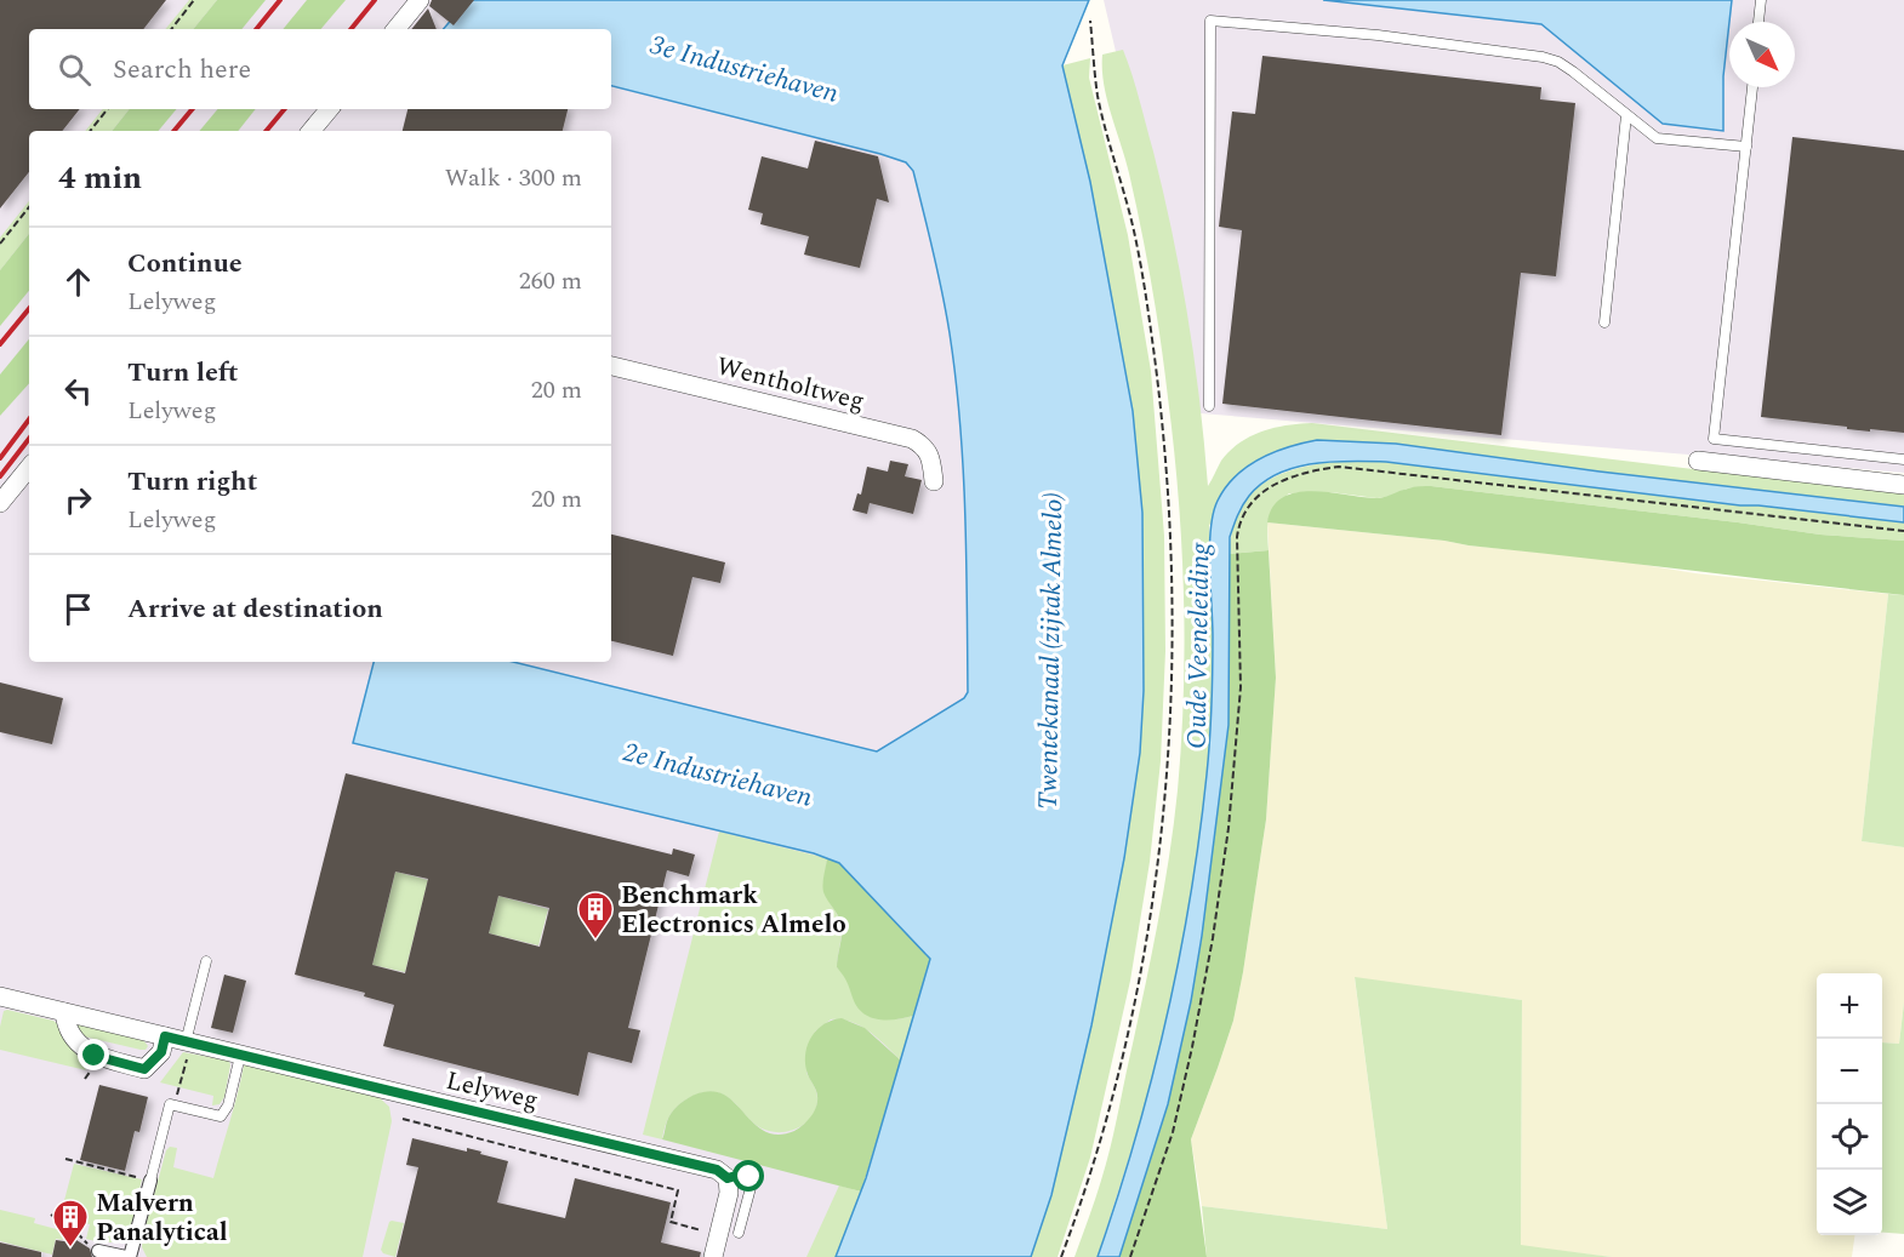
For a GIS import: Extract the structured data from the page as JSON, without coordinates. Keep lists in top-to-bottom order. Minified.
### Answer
{"streets":{"street":["Wentholtweg","Lelyweg"]},"water":["3e Industriehaven","Oude Veeneleiding","Twentekanaal (zijtak Almelo)","2e Industriehaven"],"places":{"building":["Benchmark Electronics Almelo","Malvern Panalytical"]},"north":"bottom right","page":{"search":"Search here","heading":["4 min","Walk · 300 m"],"list":[["Continue","Lelyweg","260 m"],["Turn left","Lelyweg","20 m"],["Turn right","Lelyweg","20 m"],"Arrive at destination"],"map_buttons":["+","−"]}}
